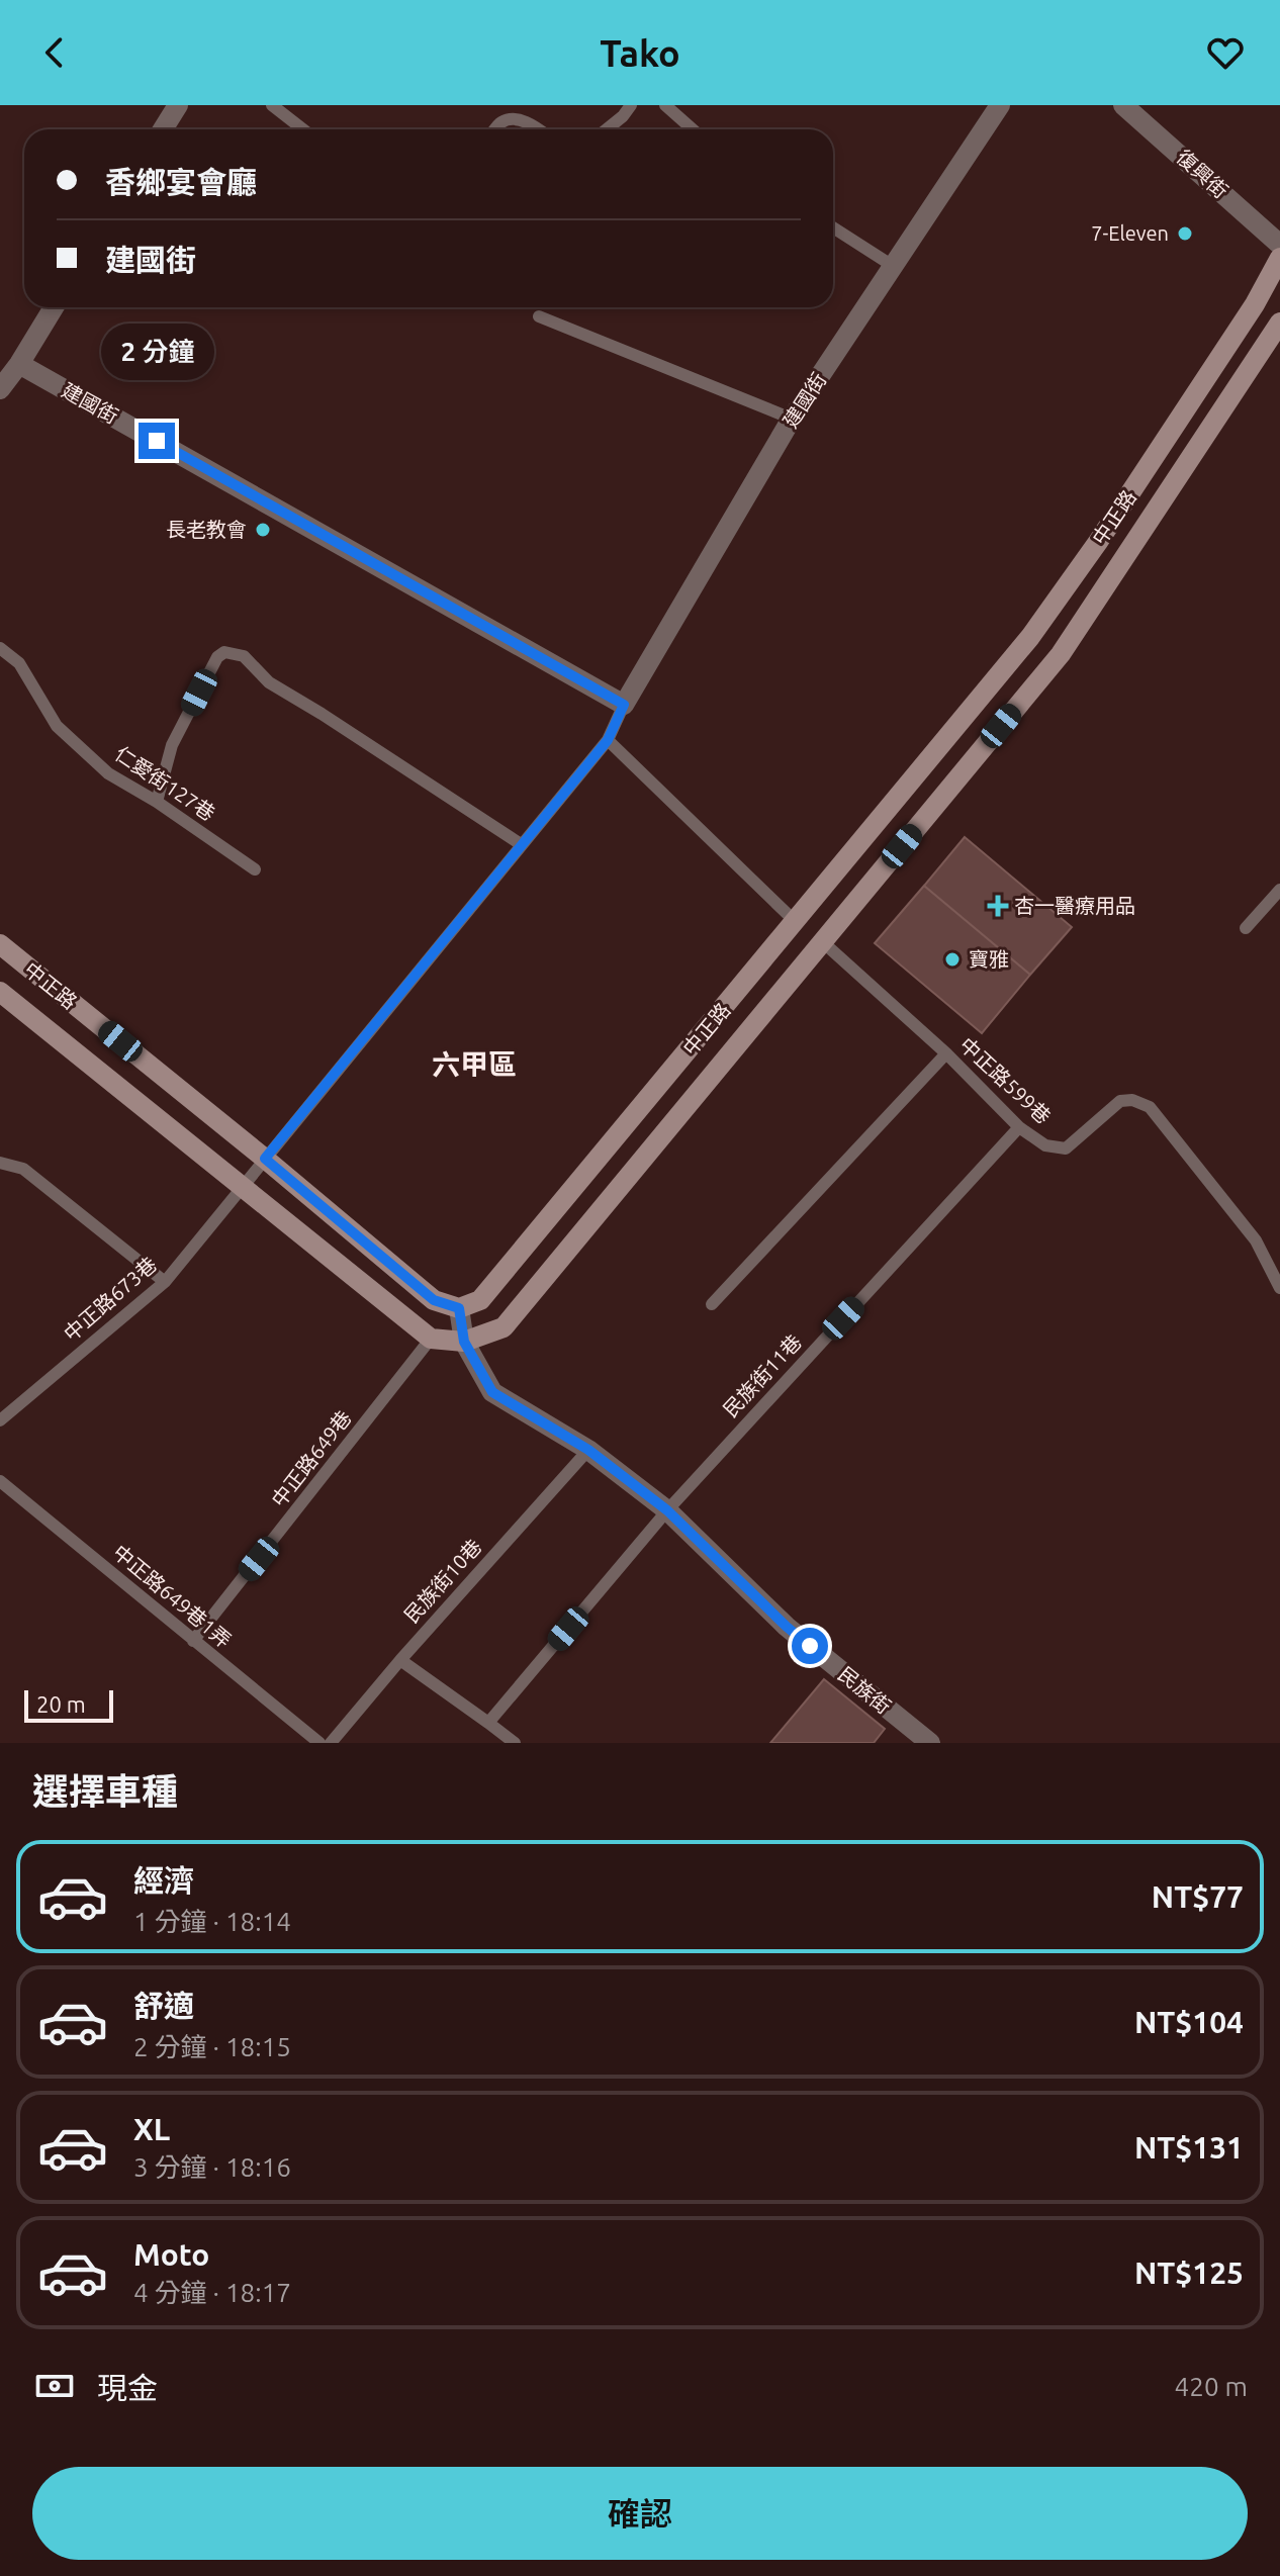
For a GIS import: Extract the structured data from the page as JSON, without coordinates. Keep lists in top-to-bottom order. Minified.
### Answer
{"streets":{"main road":["中正路"],"street":["復興街","建國街","民族街"],"lane":["仁愛街127巷","中正路599巷","中正路673巷","民族街11巷","中正路649巷","民族街10巷","中正路649巷1弄"]},"crossings":[["建國街","中正路"],["建國街","中正路673巷"],["中正路","中正路599巷"],["中正路","中正路673巷"],["中正路","中正路649巷"],["中正路","民族街"],["中正路599巷","民族街11巷"],["民族街11巷","民族街"],["中正路649巷","中正路649巷1弄"],["民族街10巷","民族街"]],"districts":["六甲區"],"places":{"other":["7-Eleven","長老教會","寶雅"],"health":["杏一醫療用品"]},"scale_bar":"20 m","page":{"header":"Tako","banner":["香鄉宴會廳","建國街"],"bubble":"2 分鐘","scale":"20 m","heading":"選擇車種","list":[{"name":"經濟","note":"1 分鐘 · 18:14","value":"NT$77"},{"name":"舒適","note":"2 分鐘 · 18:15","value":"NT$104"},{"name":"XL","note":"3 分鐘 · 18:16","value":"NT$131"},{"name":"Moto","note":"4 分鐘 · 18:17","value":"NT$125"}],"pay":["現金","420 m"],"buttons":"確認"}}
